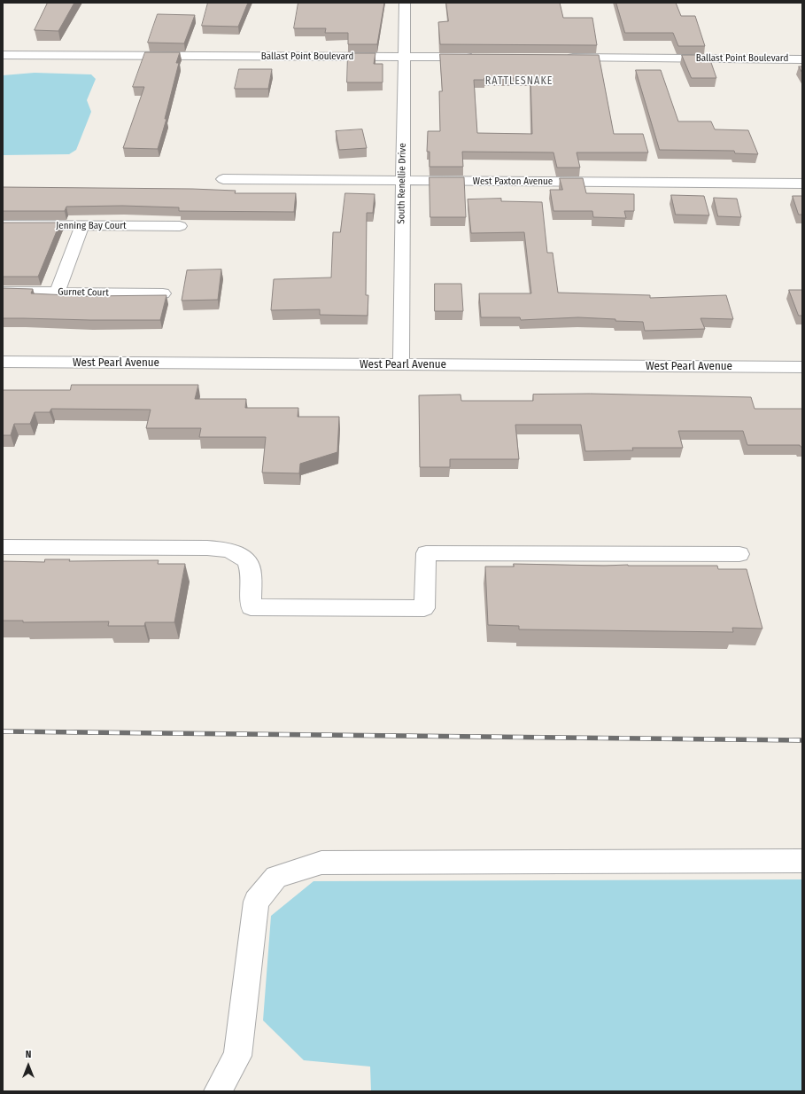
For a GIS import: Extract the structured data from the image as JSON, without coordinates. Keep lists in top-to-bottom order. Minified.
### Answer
{"streets":{"street":["Ballast Point Boulevard","West Paxton Avenue","South Renellie Drive","Jenning Bay Court","Gurnet Court","West Pearl Avenue"]},"crossings":[["Ballast Point Boulevard","South Renellie Drive"],["West Paxton Avenue","South Renellie Drive"],["South Renellie Drive","West Pearl Avenue"]],"districts":["RATTLESNAKE"],"north":"top"}
